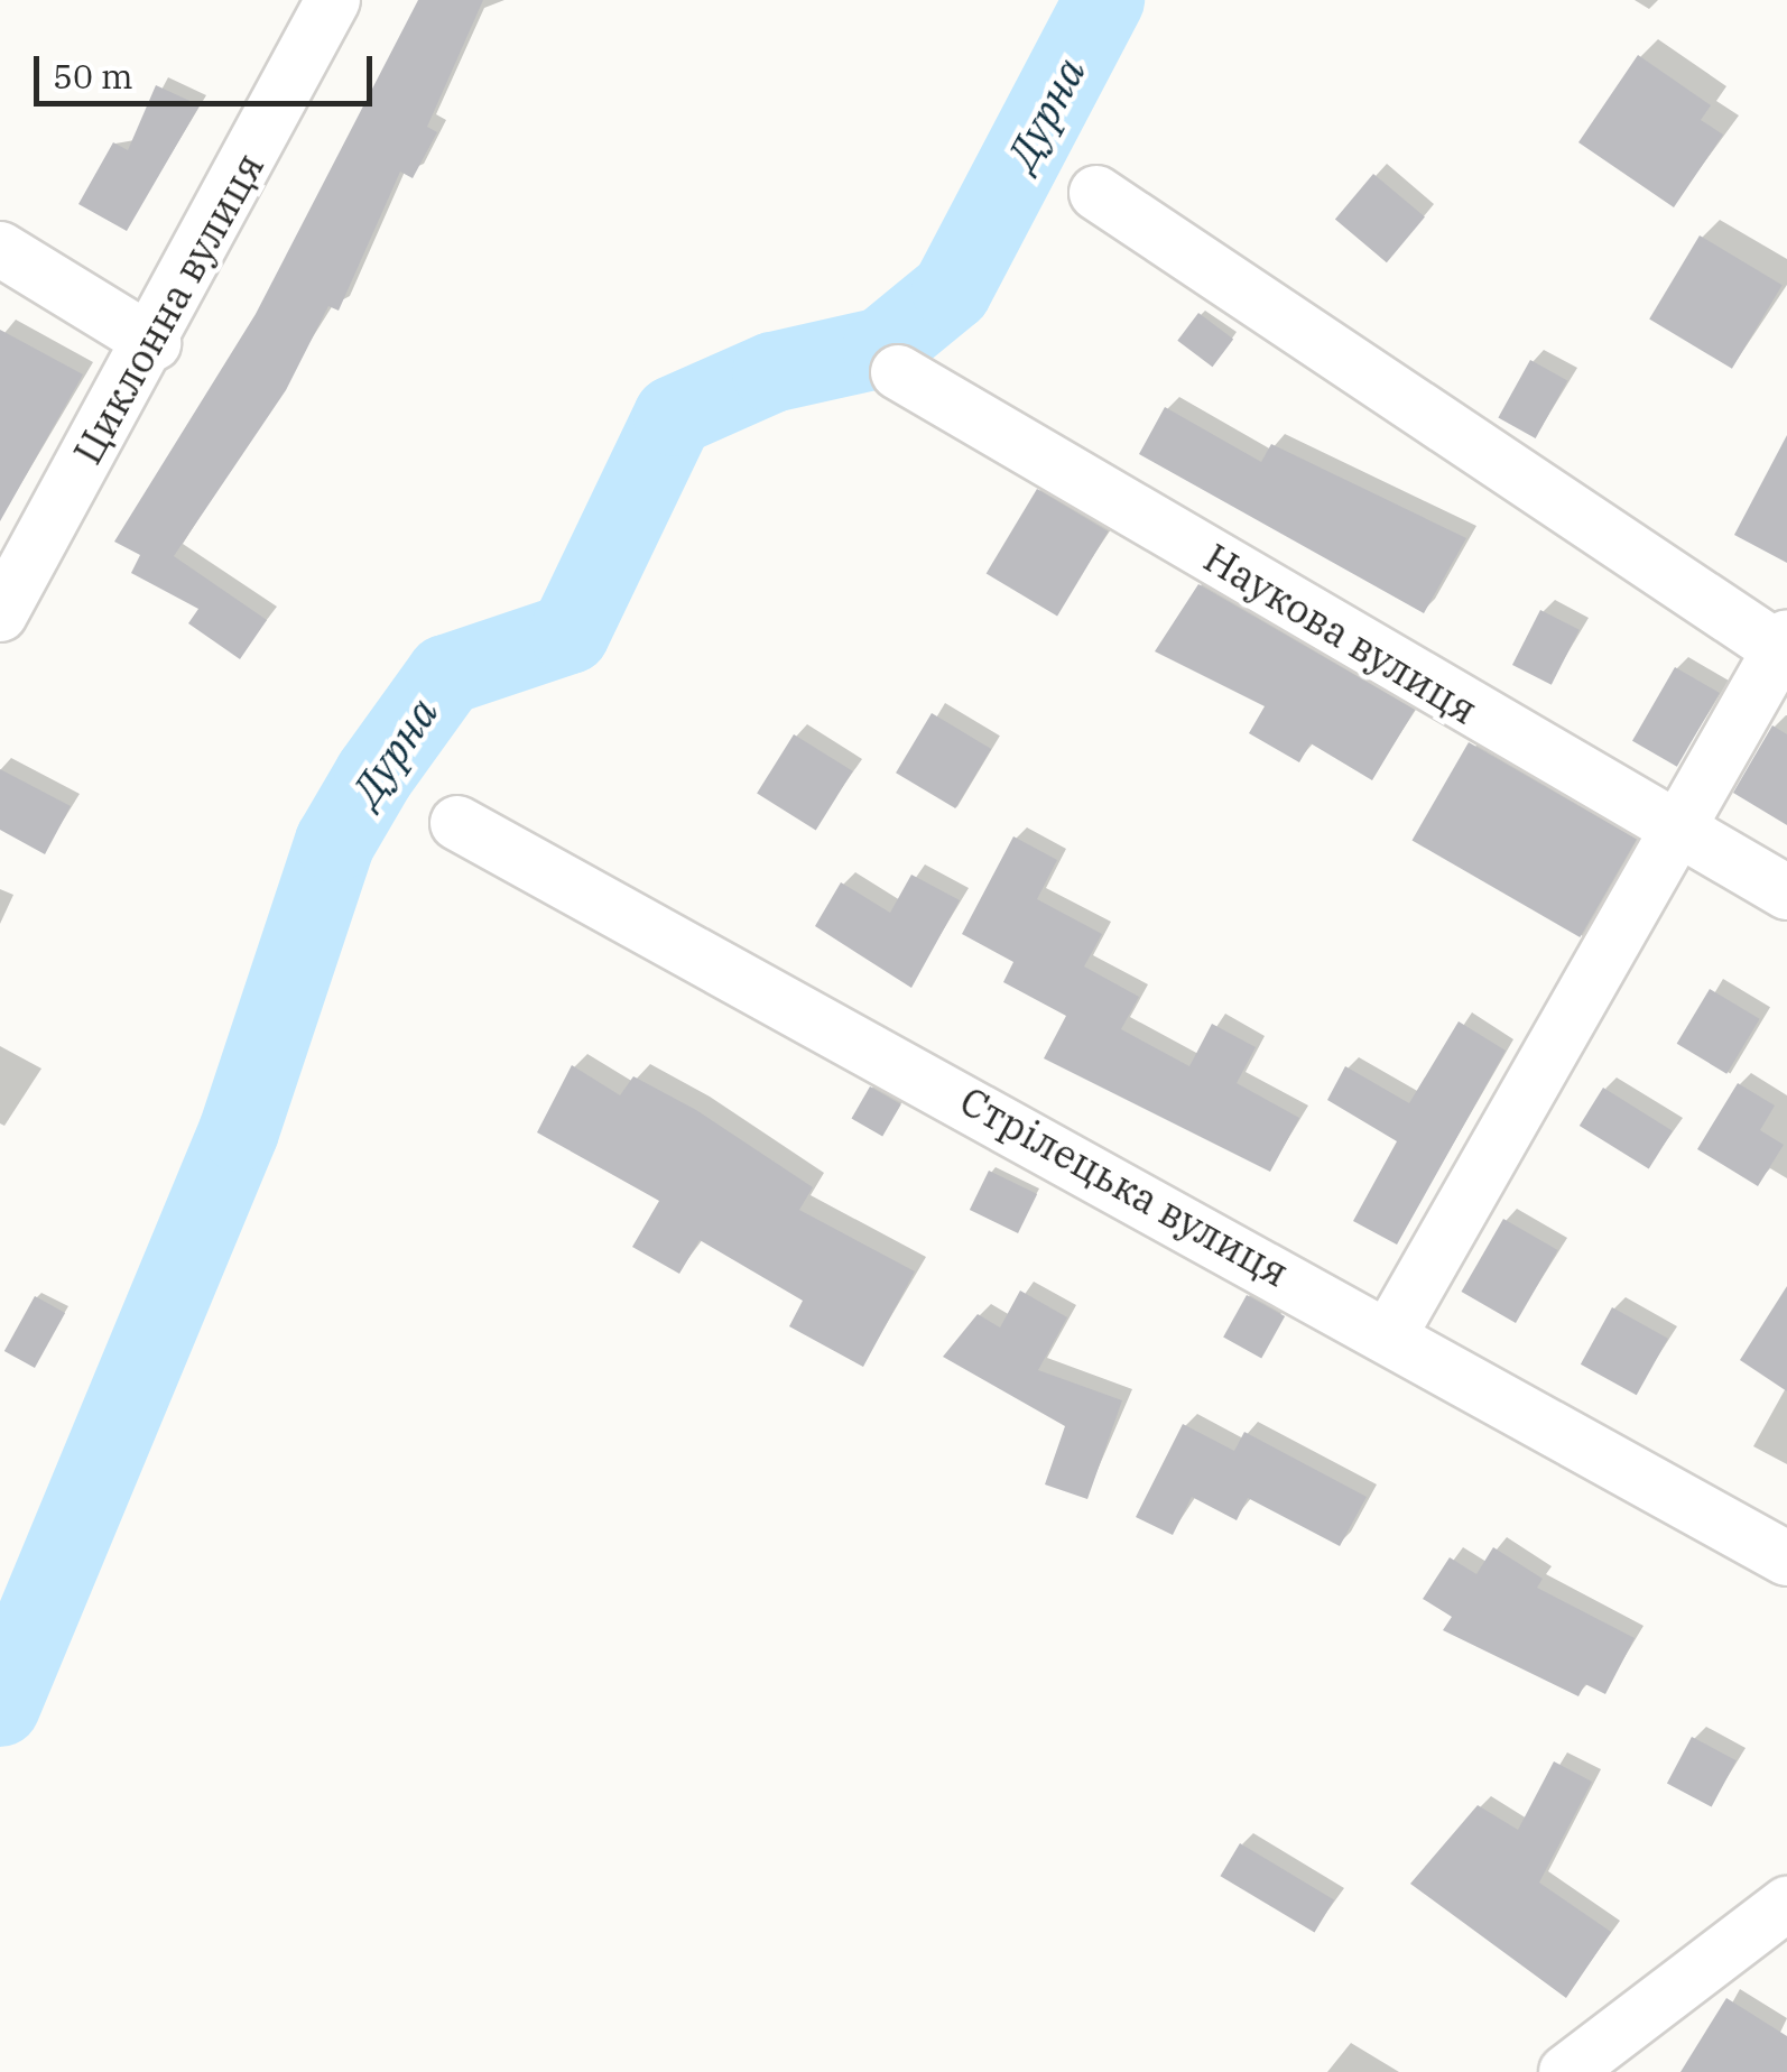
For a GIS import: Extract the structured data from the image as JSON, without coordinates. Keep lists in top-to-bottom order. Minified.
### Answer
{"streets":{"street":["Циклонна вулиця","Наукова вулиця","Стрілецька вулиця"]},"water":["Дурна"],"scale_bar":"50 m"}
